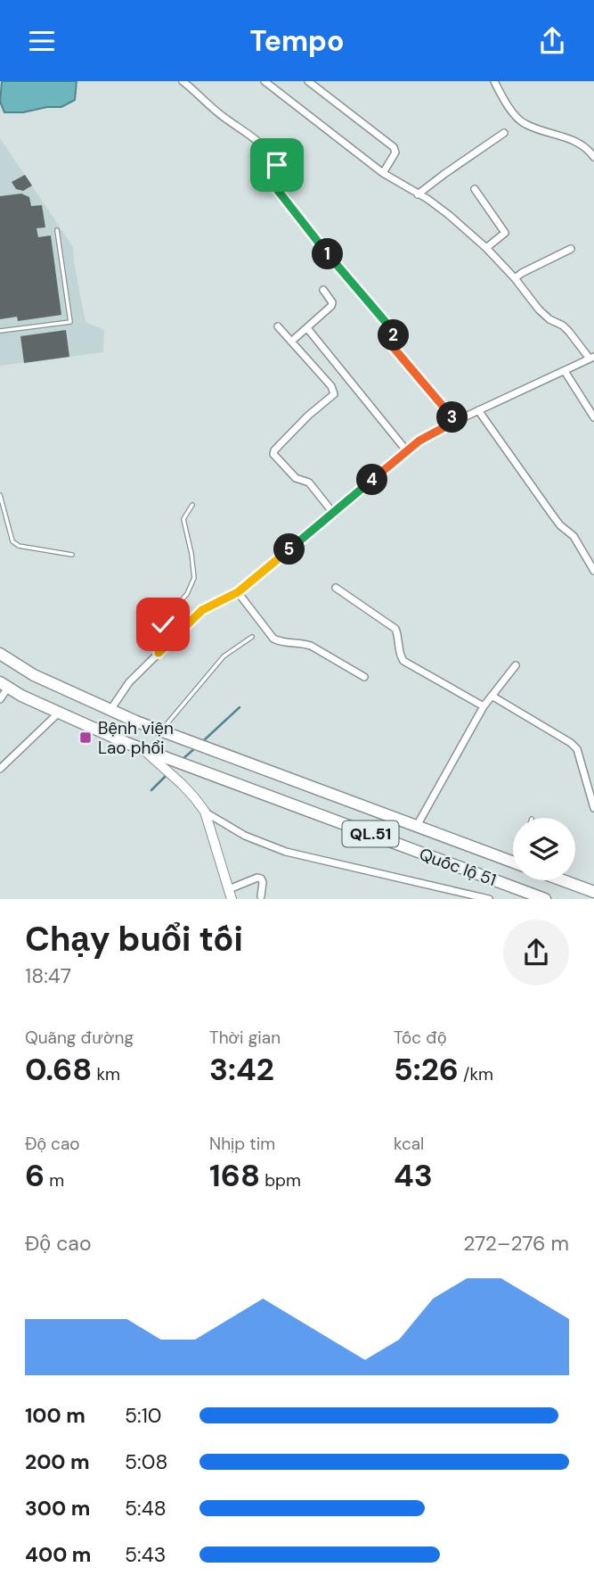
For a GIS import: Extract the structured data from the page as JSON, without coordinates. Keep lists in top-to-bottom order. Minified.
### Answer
{"streets":{"highway":["QL.51","Quốc lộ 51"]},"crossings":[["QL.51","Quốc lộ 51"]],"places":{"transit":["Bệnh viện Lao phổi"]},"page":{"header":"Tempo","pins":["1","2","3","4","5"],"heading":["Chạy buổi tối","18:47"],"stats":[["Quãng đường","0.68 km"],["Thời gian","3:42"],["Tốc độ","5:26 /km"],["Độ cao","6 m"],["Nhịp tim","168 bpm"],["kcal","43"]],"chart":["Độ cao","272–276 m"],"list":[{"name":"100 m","note":"5:10"},{"name":"200 m","note":"5:08"},{"name":"300 m","note":"5:48"},{"name":"400 m","note":"5:43"}]}}
